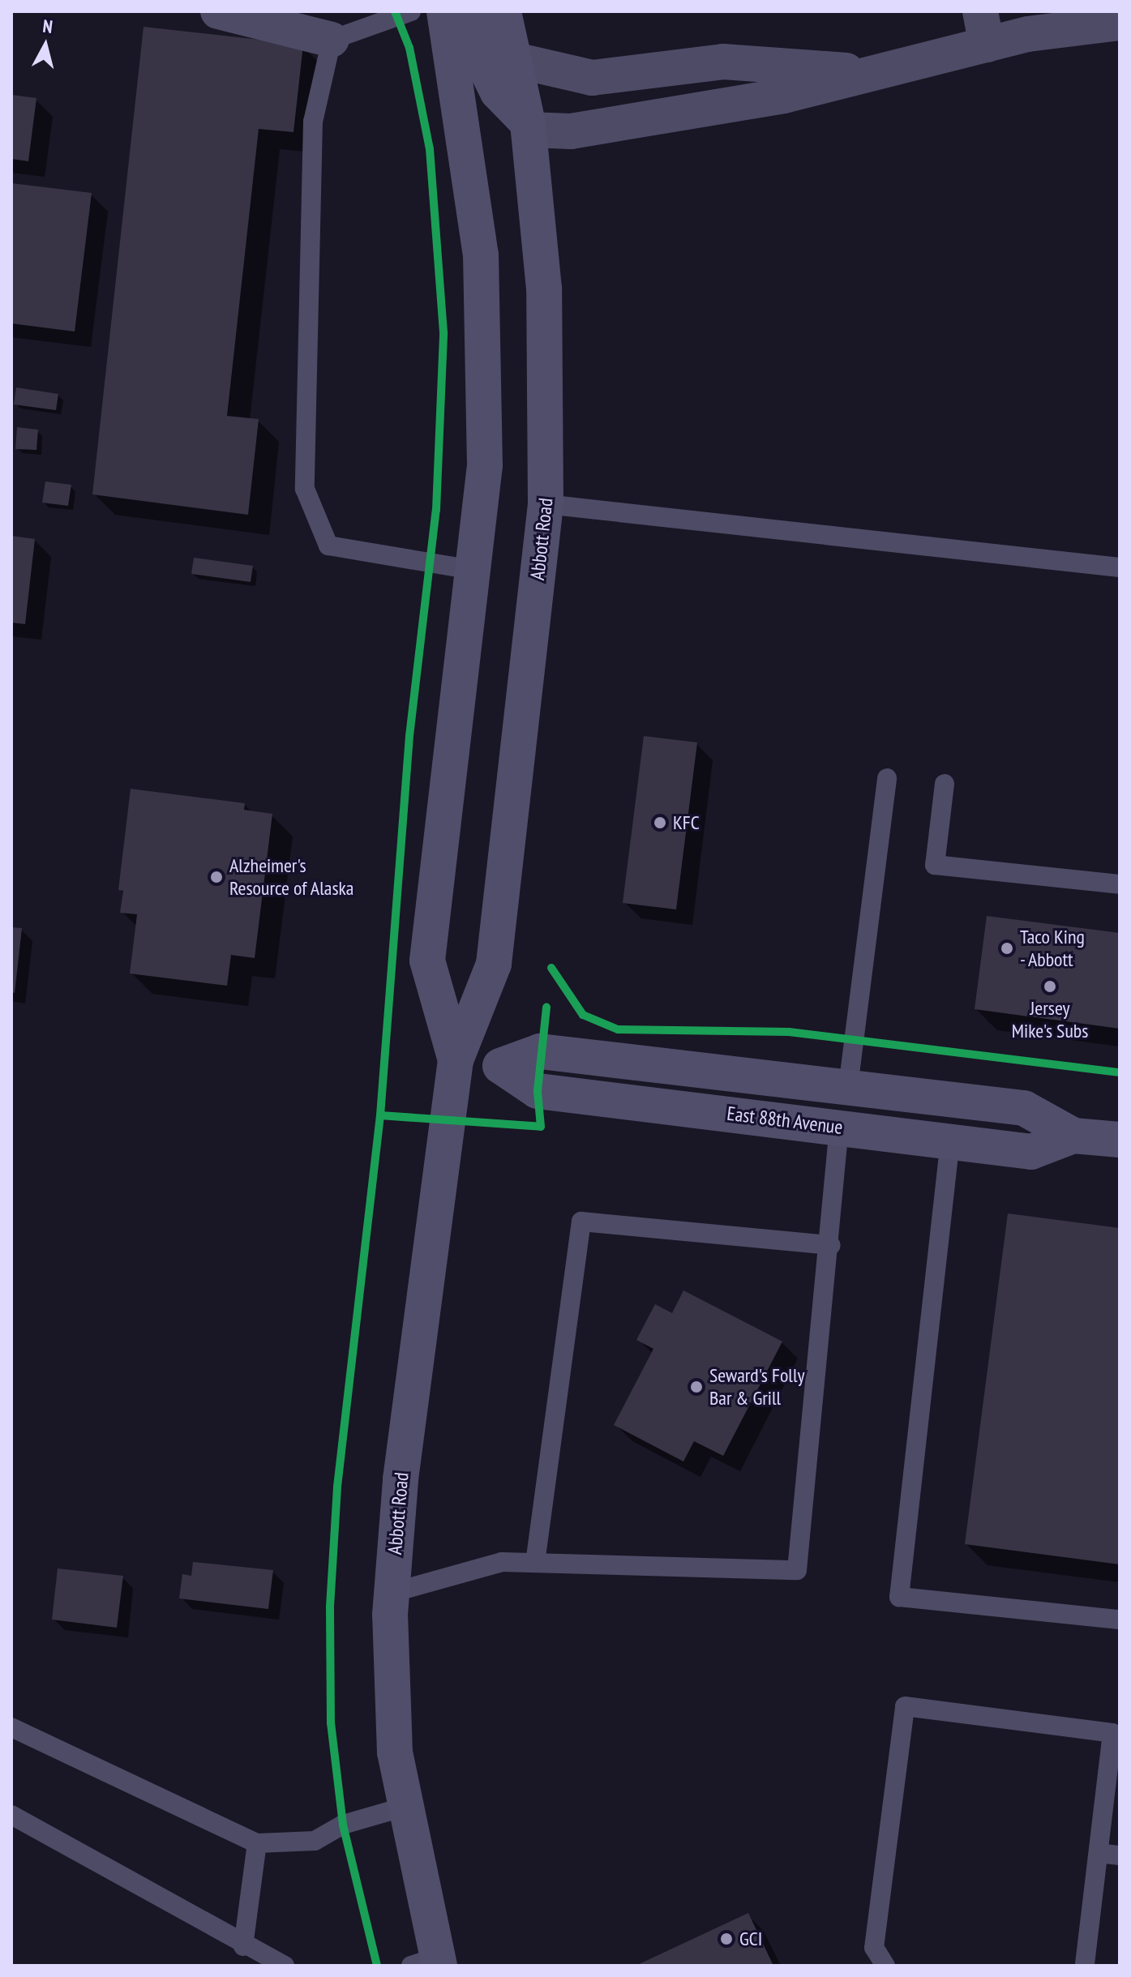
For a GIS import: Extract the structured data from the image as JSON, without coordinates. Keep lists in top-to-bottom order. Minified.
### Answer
{"streets":{"main road":["Abbott Road","East 88th Avenue"]},"crossings":[["Abbott Road","East 88th Avenue"]],"places":["KFC","Alzheimer's Resource of Alaska","Taco King - Abbott","Jersey Mike's Subs","Seward's Folly Bar & Grill","GCI"],"north":"top"}
